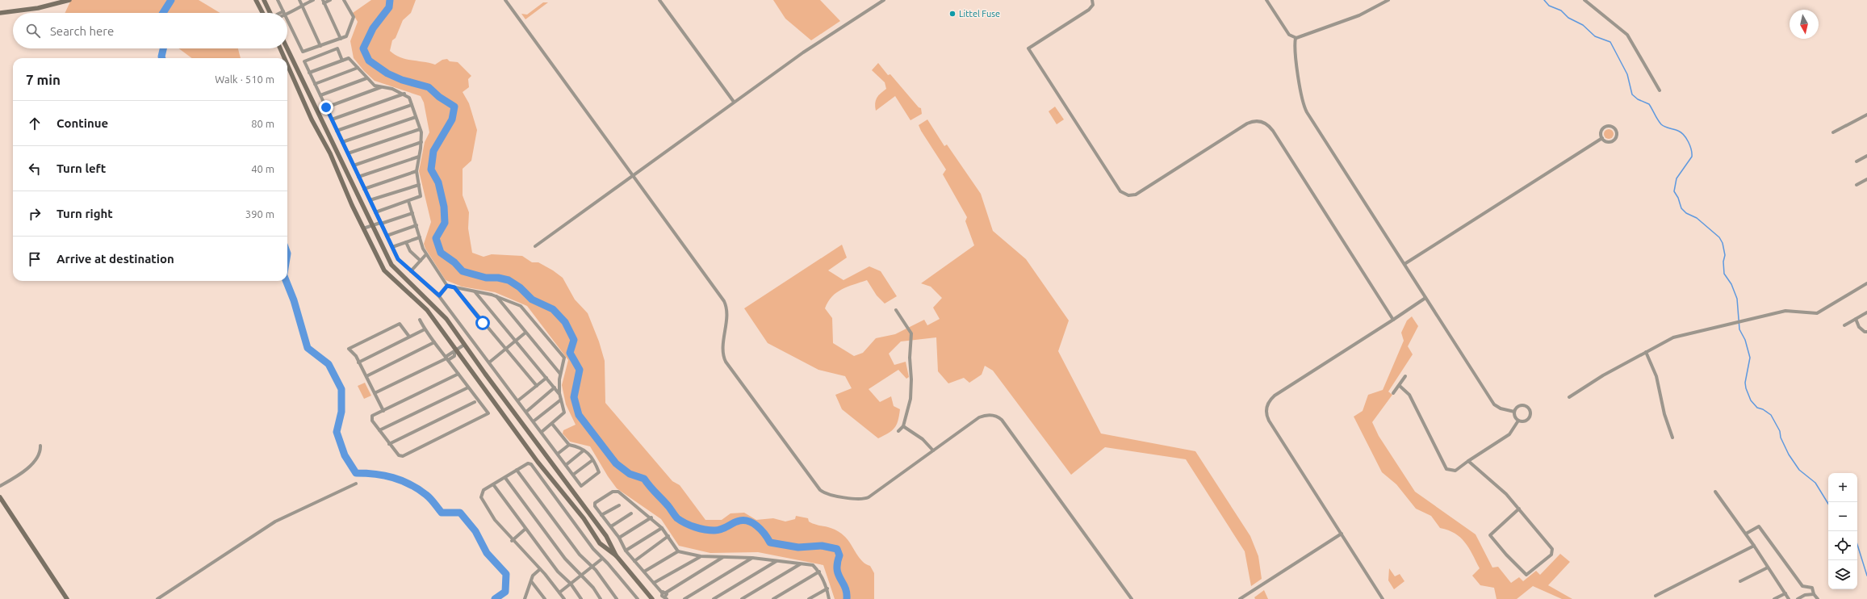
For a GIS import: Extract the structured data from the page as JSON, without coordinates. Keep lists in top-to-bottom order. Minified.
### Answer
{"places":["Littel Fuse"],"north":"bottom","page":{"search":"Search here","heading":["7 min","Walk · 510 m"],"list":[["Continue","80 m"],["Turn left","40 m"],["Turn right","390 m"],"Arrive at destination"],"map_buttons":["+","−"]}}
